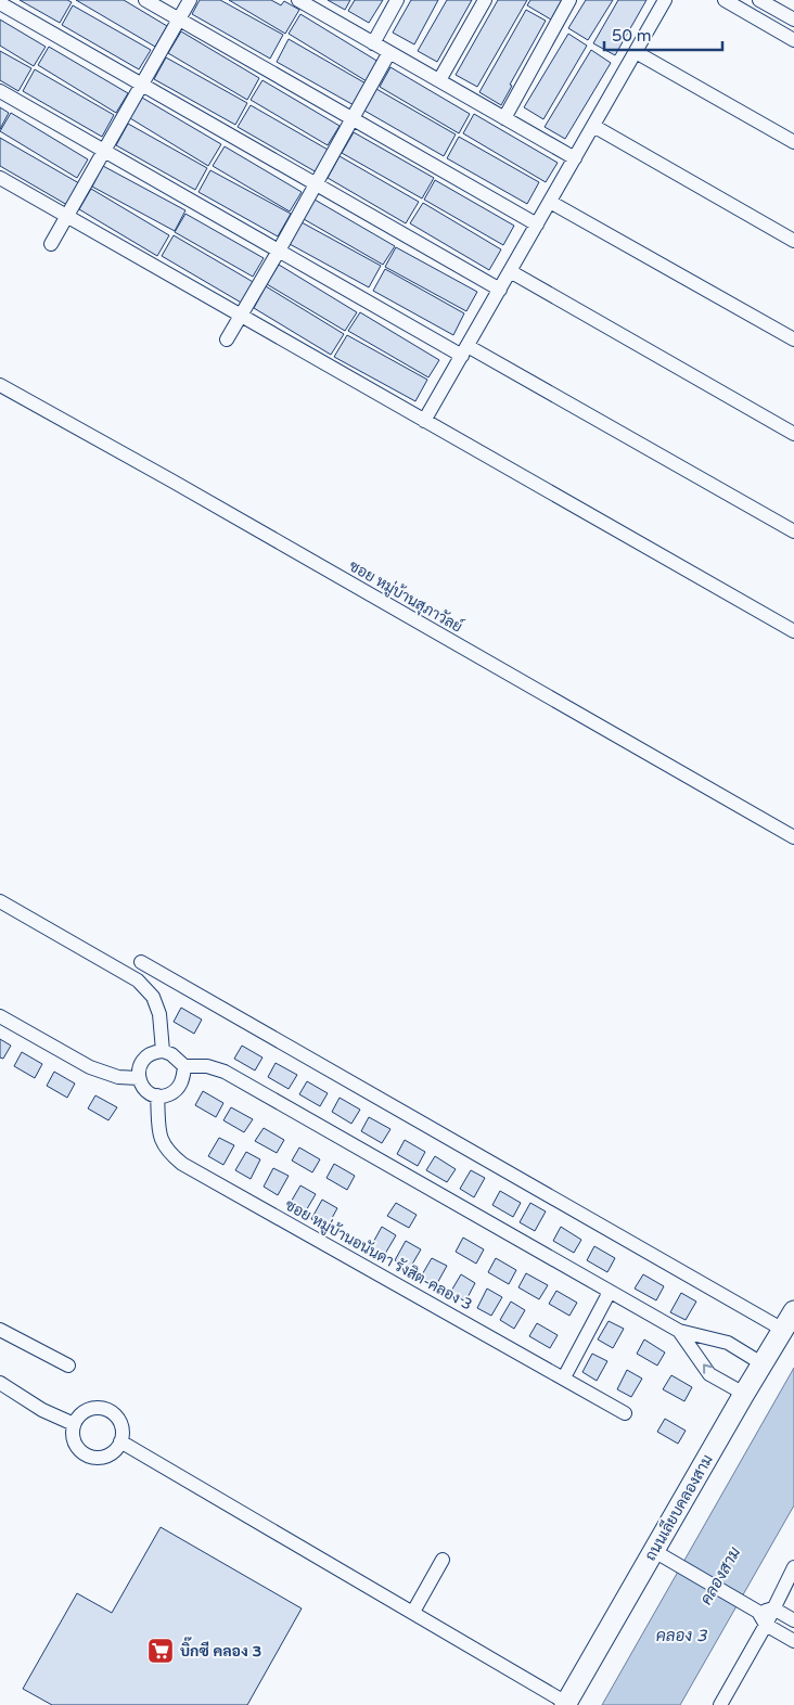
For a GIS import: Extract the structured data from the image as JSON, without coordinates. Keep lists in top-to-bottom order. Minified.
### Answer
{"streets":{"main road":["ถนนเลียบคลองสาม"],"street":["ซอย หมู่บ้านสุภาวัลย์","ซอย หมู่บ้านอนันดา รังสิต-คลอง 3"]},"water":["คลองสาม","คลอง 3"],"places":{"supermarket":["บิ๊กซี คลอง 3"]},"scale_bar":"50 m"}
